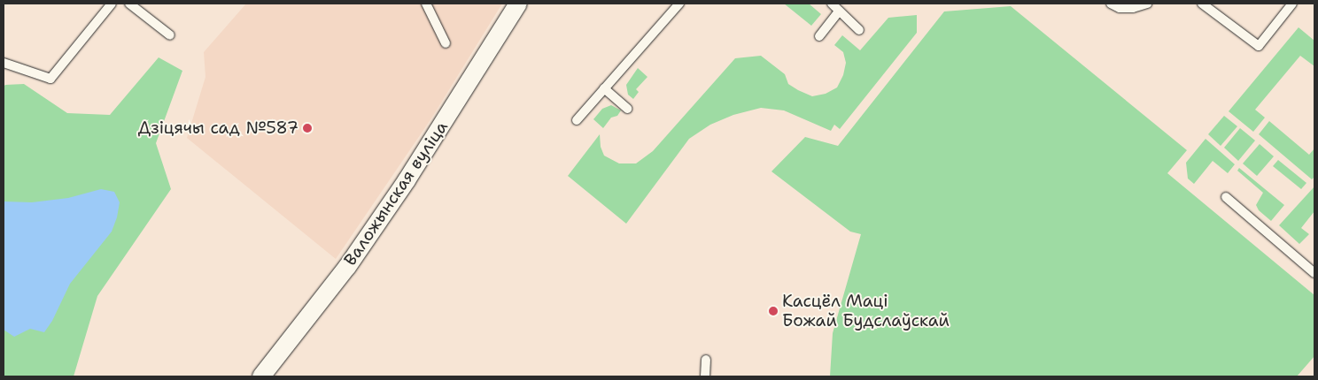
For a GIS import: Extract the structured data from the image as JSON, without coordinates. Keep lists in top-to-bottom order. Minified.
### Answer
{"streets":{"street":["Валожынская вуліца"]},"places":["Дзіцячы сад №587","Касцёл Маці Божай Будслаўскай"]}
